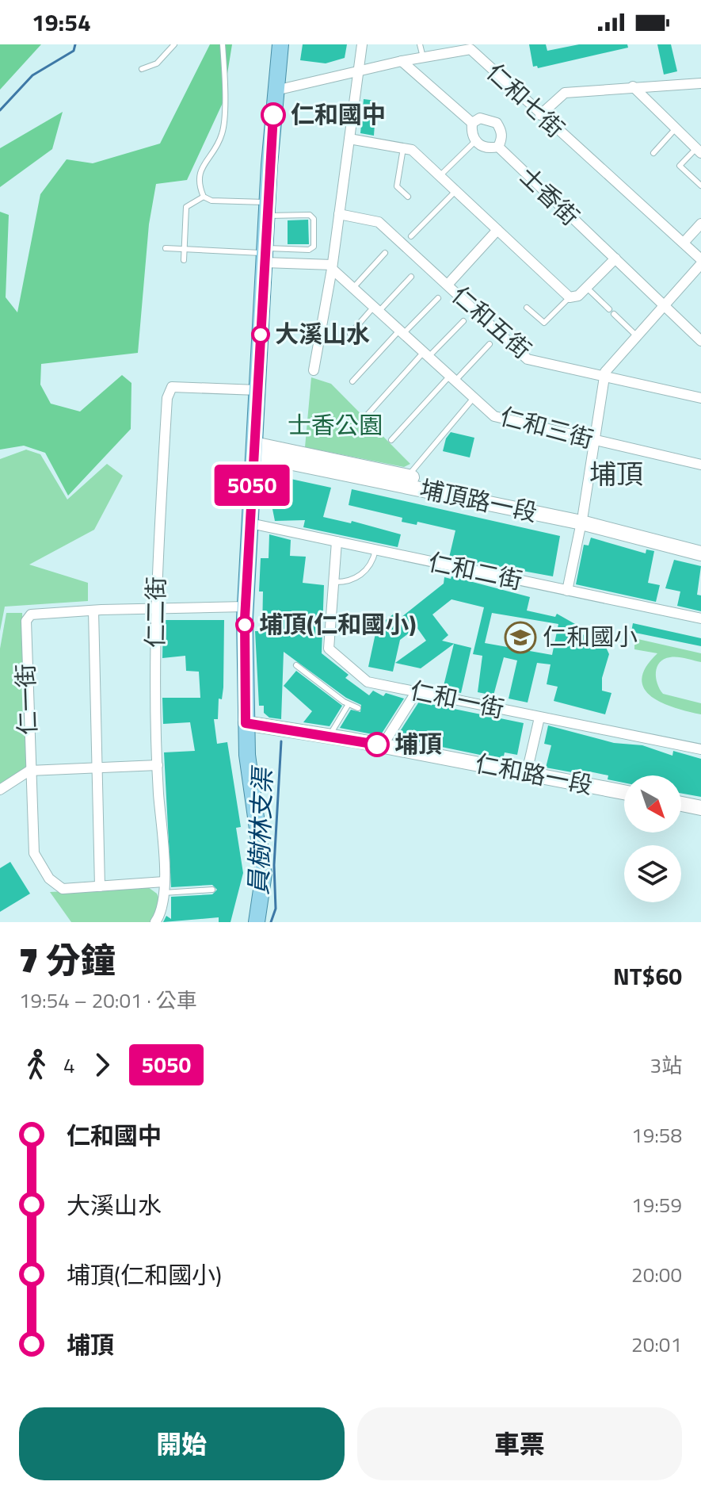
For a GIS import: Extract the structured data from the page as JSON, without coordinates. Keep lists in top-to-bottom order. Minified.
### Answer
{"streets":{"street":["仁和七街","士香街","仁和五街","仁和三街","埔頂路一段","仁和二街","仁二街","仁一街","仁和一街","仁和路一段"]},"crossings":[["仁和二街","仁和一街"],["仁二街","仁一街"]],"districts":["埔頂"],"water":["員樹林支渠"],"parks":["士香公園"],"places":{"other":["仁和國中","大溪山水","埔頂(仁和國小)","埔頂"],"school or university":["仁和國小"]},"lines":["bus line 5050"],"north":"bottom right","page":{"status":"19:54","on_map":"5050","heading":["7 分鐘","19:54 – 20:01 · 公車","NT$60"],"legs":["4","5050","3站"],"list":[{"name":"仁和國中","value":"19:58"},{"name":"大溪山水","value":"19:59"},{"name":"埔頂(仁和國小)","value":"20:00"},{"name":"埔頂","value":"20:01"}],"buttons":["開始","車票"]}}
